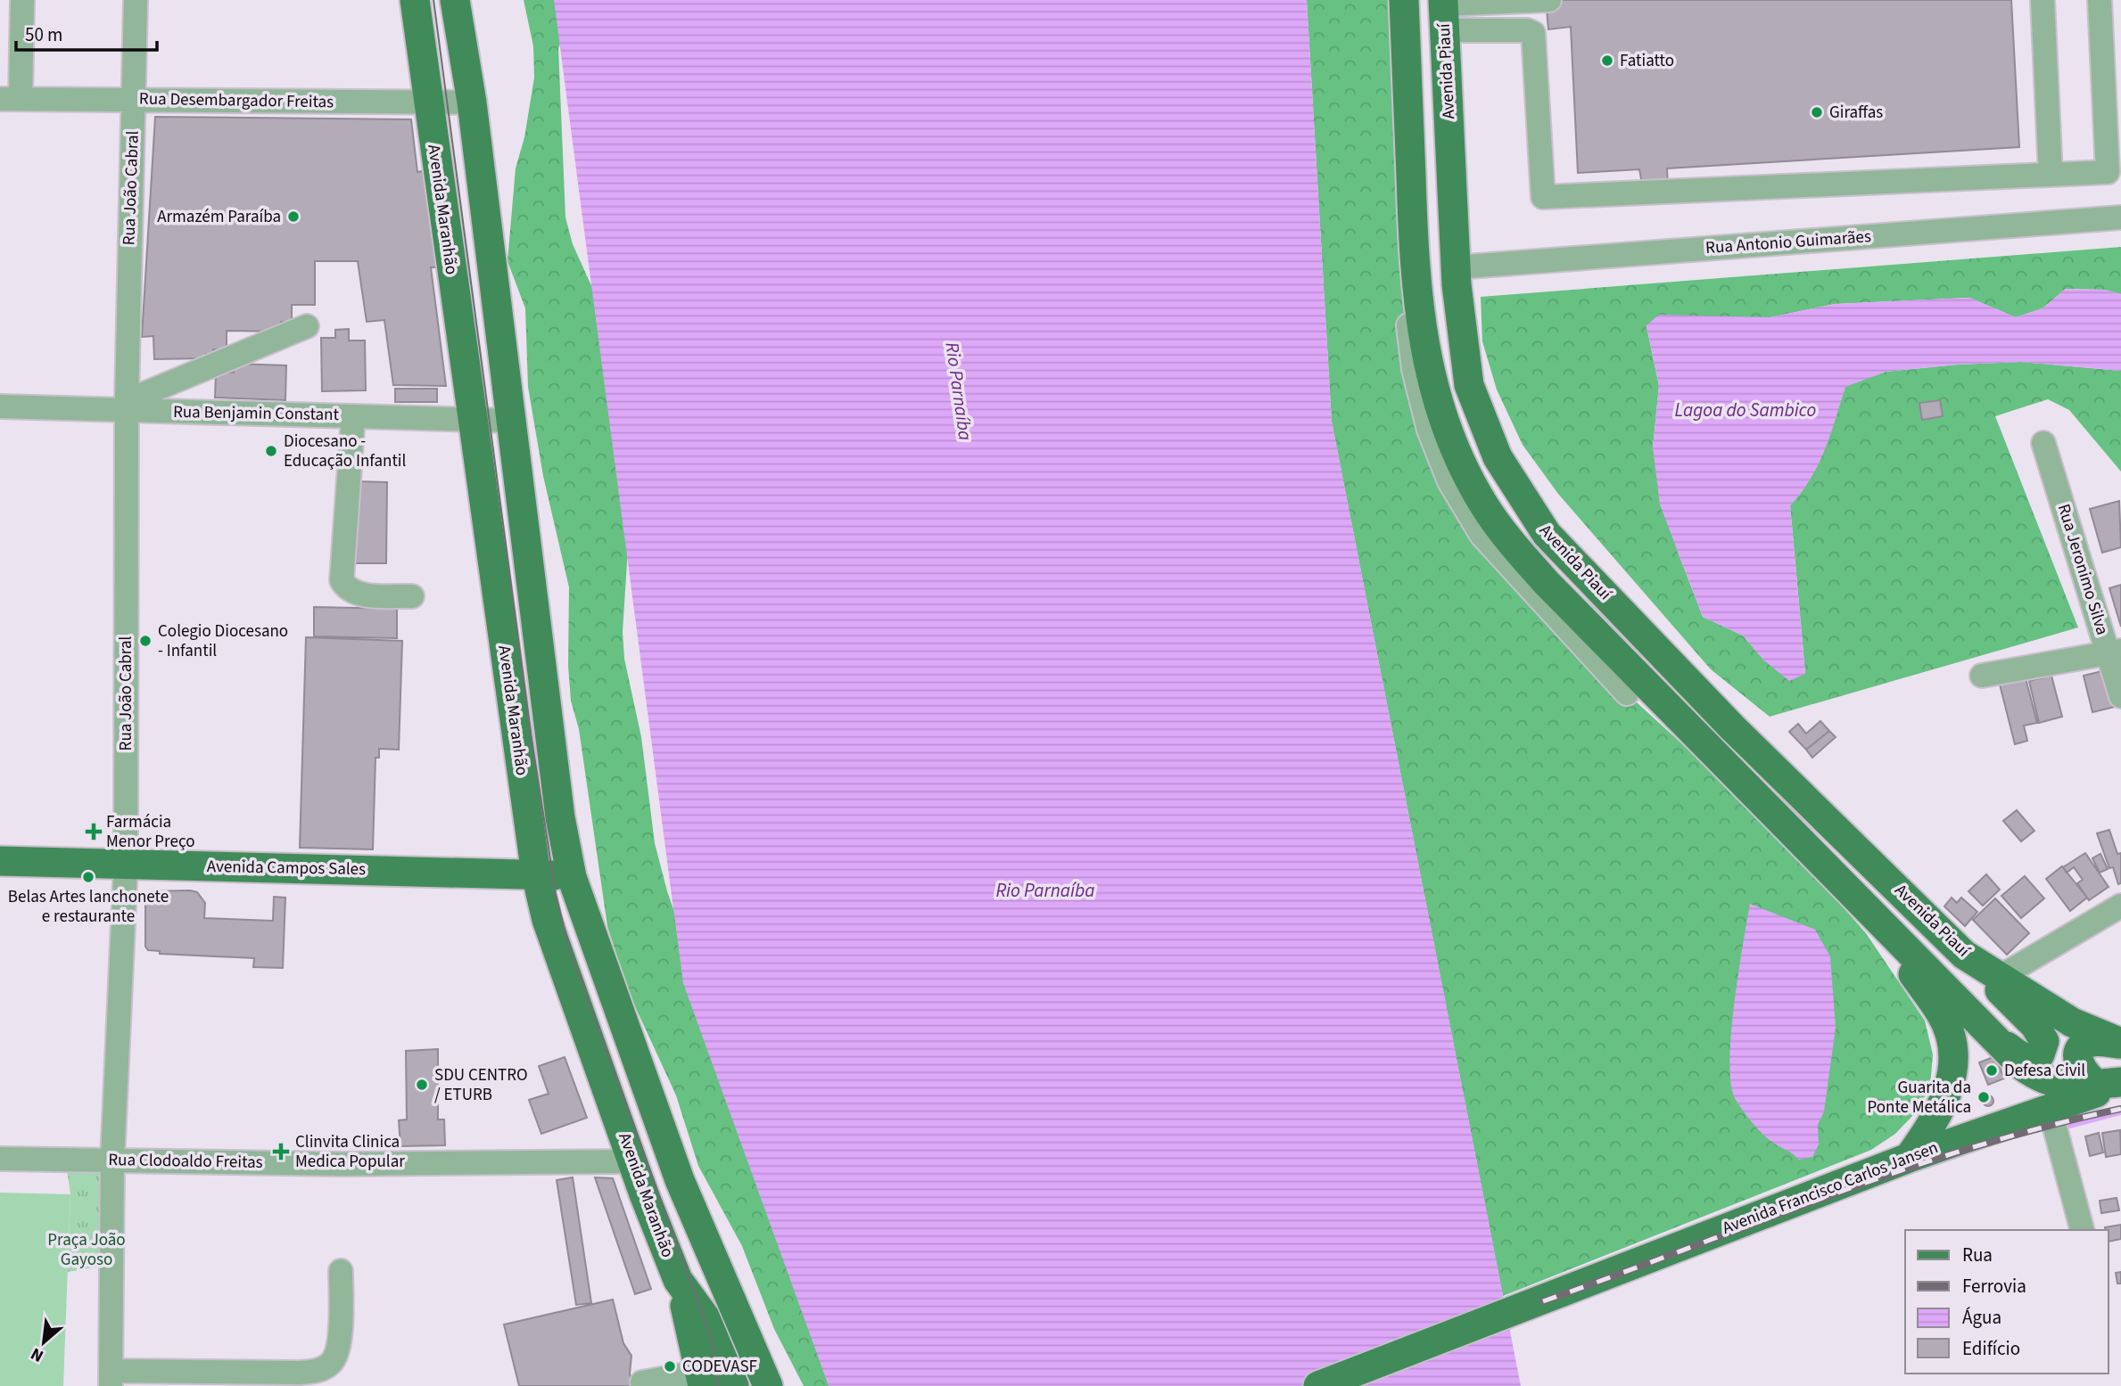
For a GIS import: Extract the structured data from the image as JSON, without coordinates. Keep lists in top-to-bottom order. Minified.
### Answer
{"streets":{"main road":["Avenida Piauí","Avenida Maranhão","Avenida Campos Sales","Avenida Francisco Carlos Jansen"],"street":["Rua Desembargador Freitas","Rua João Cabral","Rua Antonio Guimarães","Rua Benjamin Constant","Rua Jeronimo Silva","Rua Clodoaldo Freitas"]},"crossings":[["Avenida Piauí","Rua Antonio Guimarães"],["Avenida Piauí","Avenida Francisco Carlos Jansen"],["Rua Desembargador Freitas","Rua João Cabral"],["Rua Desembargador Freitas","Avenida Maranhão"],["Rua João Cabral","Rua Benjamin Constant"],["Rua João Cabral","Avenida Campos Sales"],["Rua João Cabral","Rua Clodoaldo Freitas"],["Avenida Maranhão","Rua Benjamin Constant"],["Avenida Maranhão","Avenida Campos Sales"],["Avenida Maranhão","Rua Clodoaldo Freitas"]],"water":["Rio Parnaíba","Lagoa do Sambico"],"parks":["Praça João Gayoso"],"places":{"other":["Fatiatto","Giraffas","Armazém Paraíba","Diocesano - Educação Infantil","Colegio Diocesano - Infantil","Belas Artes lanchonete e restaurante","Defesa Civil","SDU CENTRO / ETURB","Guarita da Ponte Metálica","CODEVASF"],"health":["Farmácia Menor Preço","Clinvita Clinica Medica Popular"]},"legend":["Rua","Ferrovia","Água","Edifício"],"scale_bar":"50 m","north":"bottom left"}
